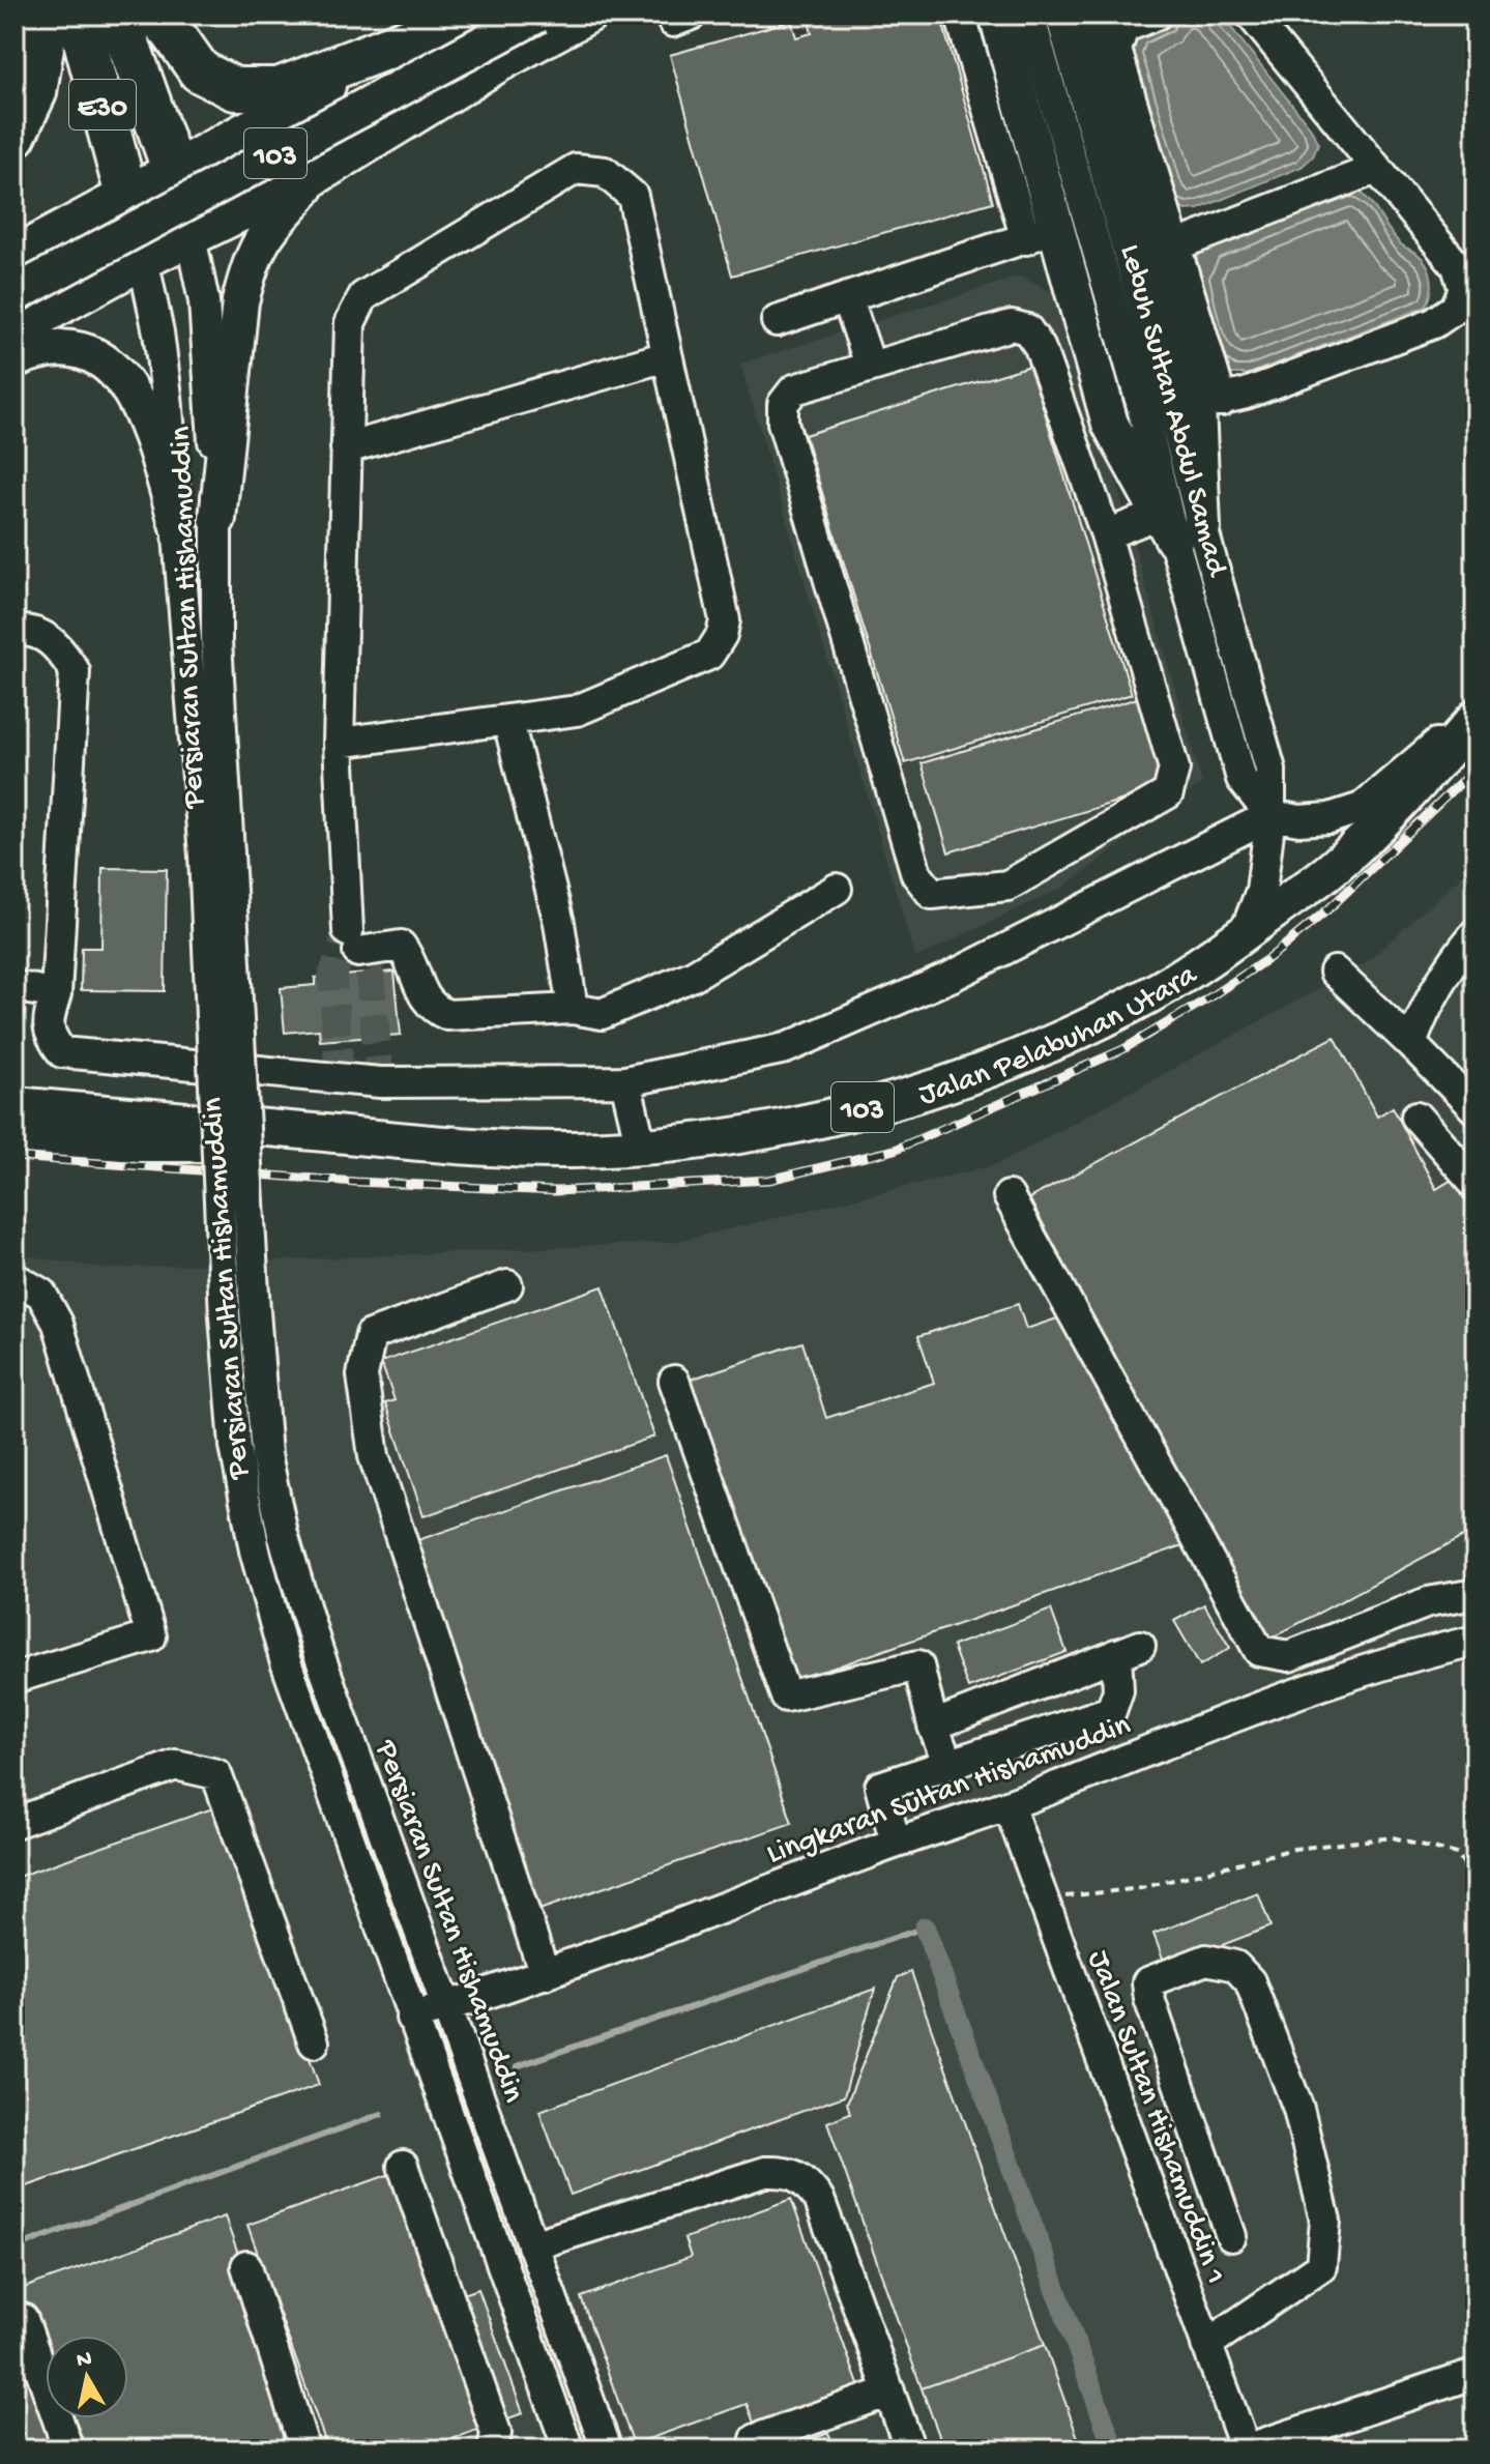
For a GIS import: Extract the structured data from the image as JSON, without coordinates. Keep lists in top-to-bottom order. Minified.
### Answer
{"streets":{"highway":["E30"],"main road":["103","Jalan Pelabuhan Utara"],"street":["Lebuh Sultan Abdul Samad","Persiaran Sultan Hishamuddin","Lingkaran Sultan Hishamuddin","Jalan Sultan Hishamuddin 1"]},"crossings":[["E30","Persiaran Sultan Hishamuddin"],["103","Jalan Pelabuhan Utara"],["Persiaran Sultan Hishamuddin","Lingkaran Sultan Hishamuddin"],["Lingkaran Sultan Hishamuddin","Jalan Sultan Hishamuddin 1"]],"north":"top"}
